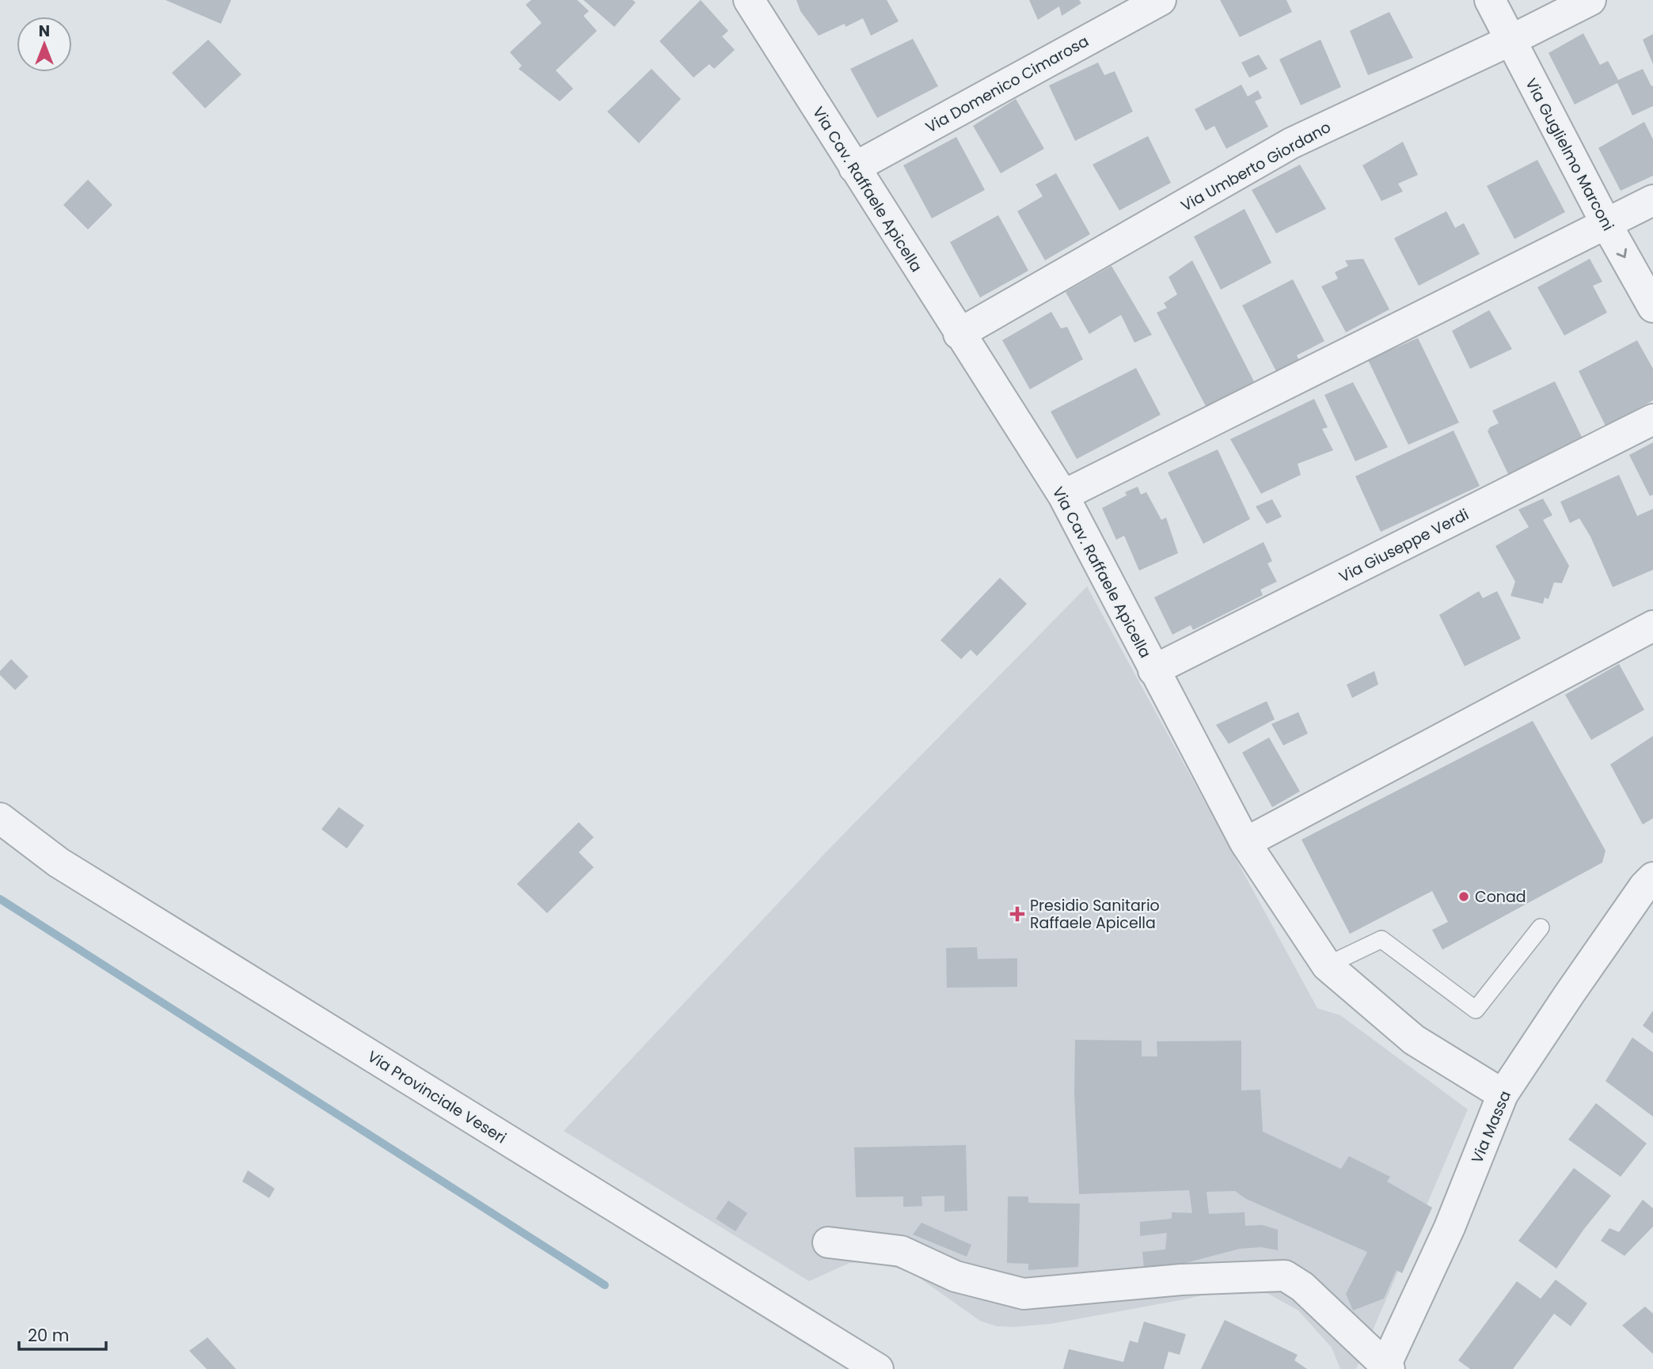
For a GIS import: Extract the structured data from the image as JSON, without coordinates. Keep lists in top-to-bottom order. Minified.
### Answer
{"streets":{"street":["Via Domenico Cimarosa","Via Guglielmo Marconi","Via Umberto Giordano","Via Cav. Raffaele Apicella","Via Giuseppe Verdi","Via Provinciale Veseri","Via Massa"]},"crossings":[["Via Domenico Cimarosa","Via Cav. Raffaele Apicella"],["Via Guglielmo Marconi","Via Umberto Giordano"],["Via Umberto Giordano","Via Cav. Raffaele Apicella"],["Via Cav. Raffaele Apicella","Via Giuseppe Verdi"],["Via Cav. Raffaele Apicella","Via Massa"]],"places":{"other":["Conad"],"health":["Presidio Sanitario Raffaele Apicella"]},"scale_bar":"20 m","north":"top"}
